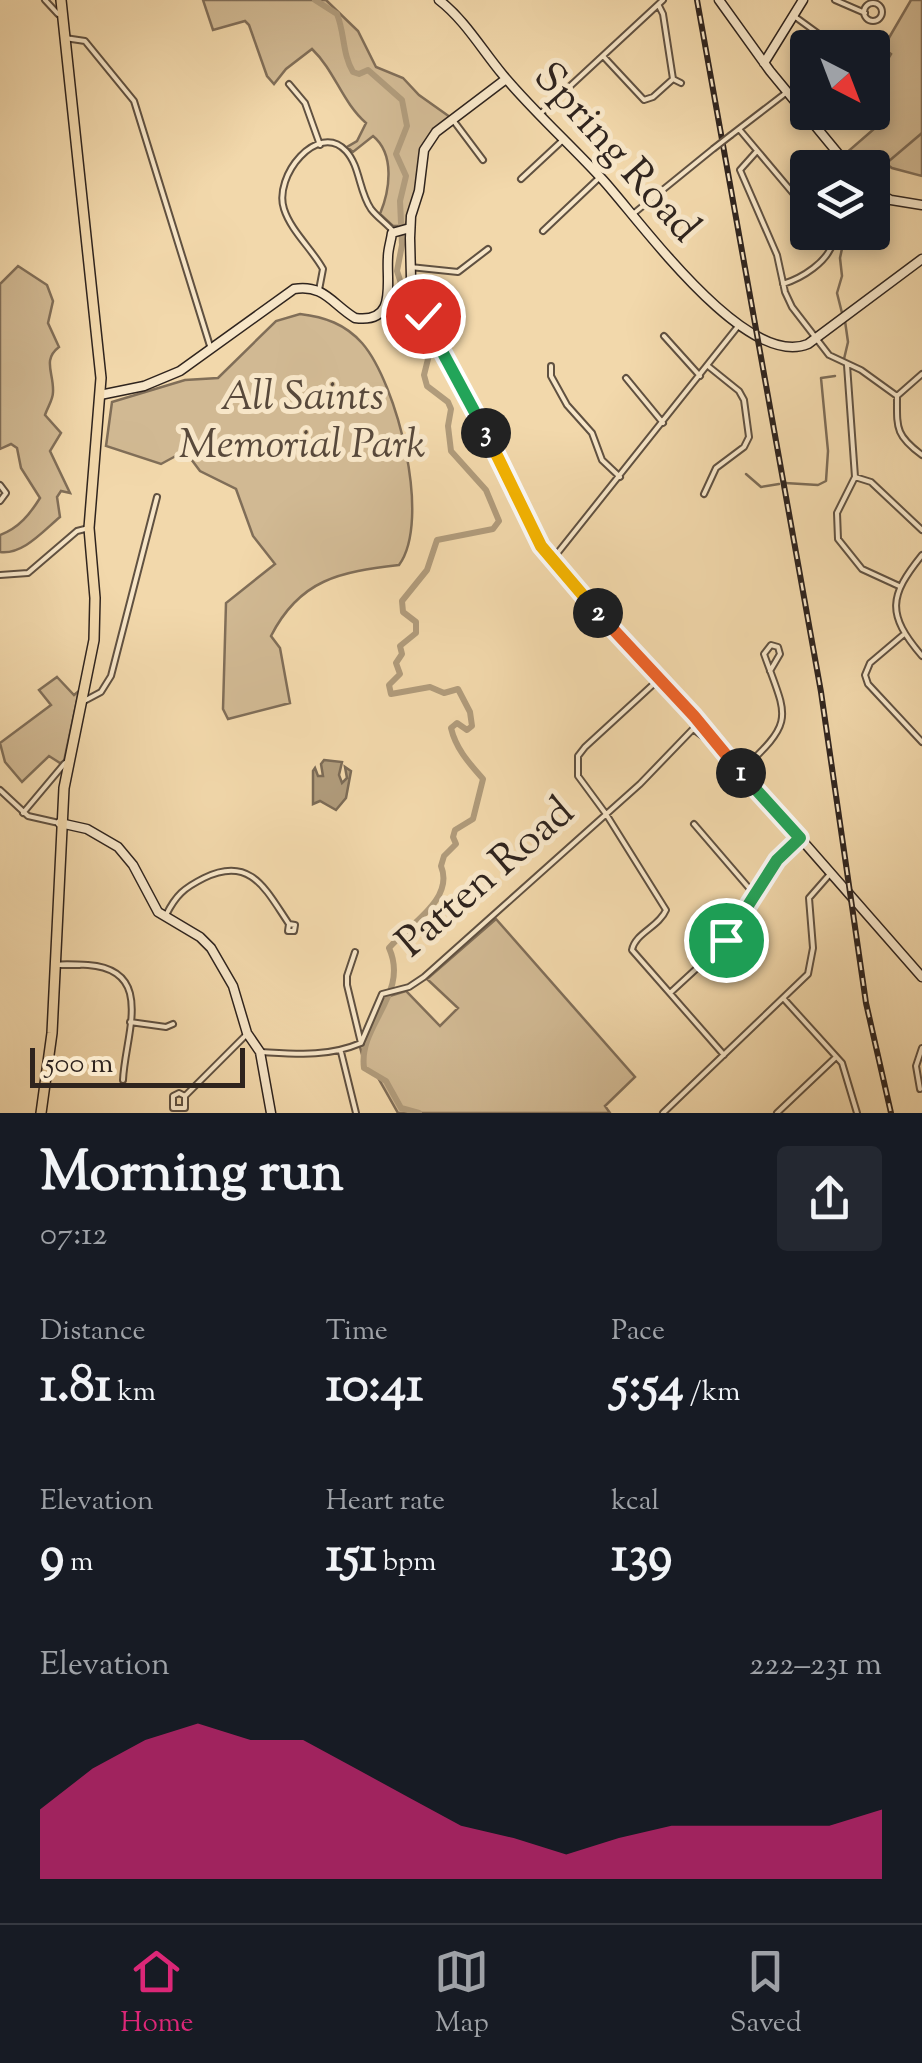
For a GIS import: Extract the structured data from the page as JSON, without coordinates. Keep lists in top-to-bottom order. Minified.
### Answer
{"streets":{"street":["Spring Road","Patten Road"]},"parks":["All Saints Memorial Park"],"scale_bar":"500 m","north":"bottom right","page":{"pins":["3","2","1"],"scale":"500 m","heading":["Morning run","07:12"],"stats":[["Distance","1.81 km"],["Time","10:41"],["Pace","5:54 /km"],["Elevation","9 m"],["Heart rate","151 bpm"],["kcal","139"]],"chart":["Elevation","222–231 m"],"tabs":["Home","Map","Saved"]}}
